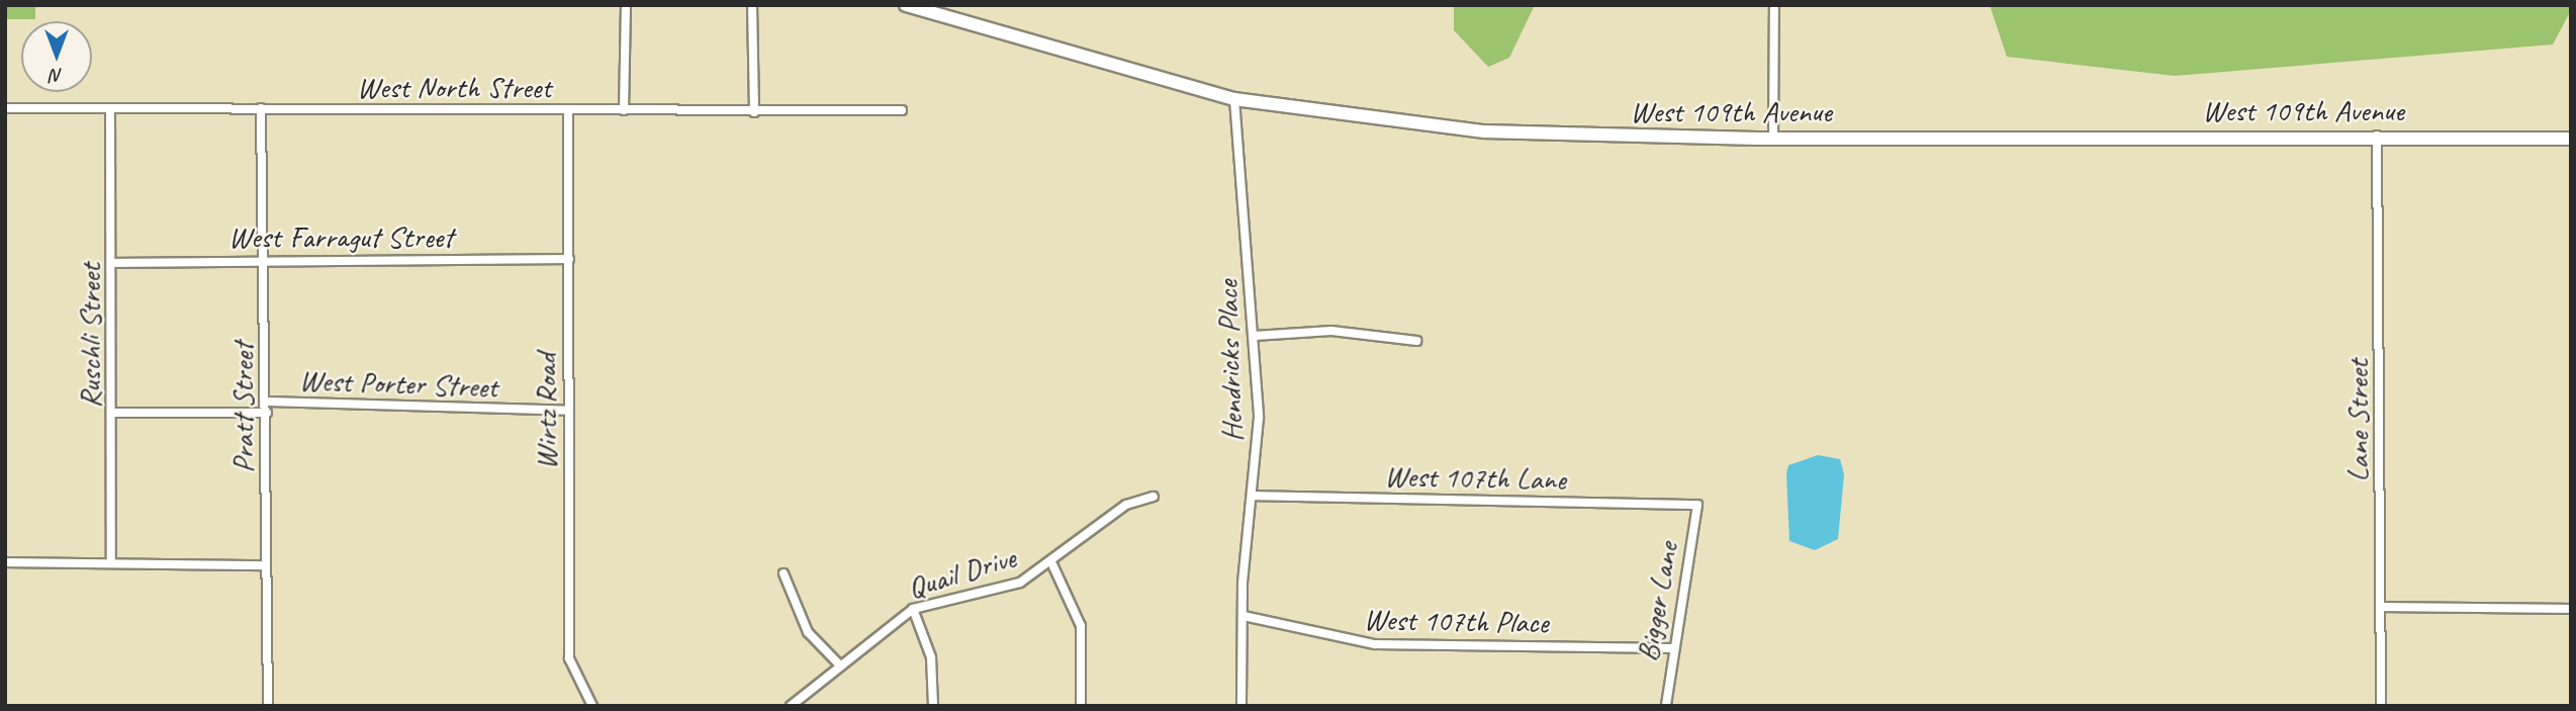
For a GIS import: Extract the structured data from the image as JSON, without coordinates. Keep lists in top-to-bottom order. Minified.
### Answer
{"streets":{"main road":["West 109th Avenue"],"street":["West North Street","West Farragut Street","Ruschli Street","Hendricks Place","West Porter Street","Pratt Street","Wirtz Road","Lane Street","West 107th Lane","Quail Drive","Bigger Lane","West 107th Place"]},"crossings":[["West North Street","Ruschli Street"],["West North Street","Pratt Street"],["West North Street","Wirtz Road"],["West 109th Avenue","Hendricks Place"],["West 109th Avenue","Lane Street"],["West Farragut Street","Ruschli Street"],["West Farragut Street","Pratt Street"],["West Farragut Street","Wirtz Road"],["Ruschli Street","West Porter Street"],["Hendricks Place","West 107th Lane"],["Hendricks Place","West 107th Place"],["West Porter Street","Pratt Street"],["West Porter Street","Wirtz Road"],["West 107th Lane","Bigger Lane"],["Bigger Lane","West 107th Place"]],"north":"bottom"}
